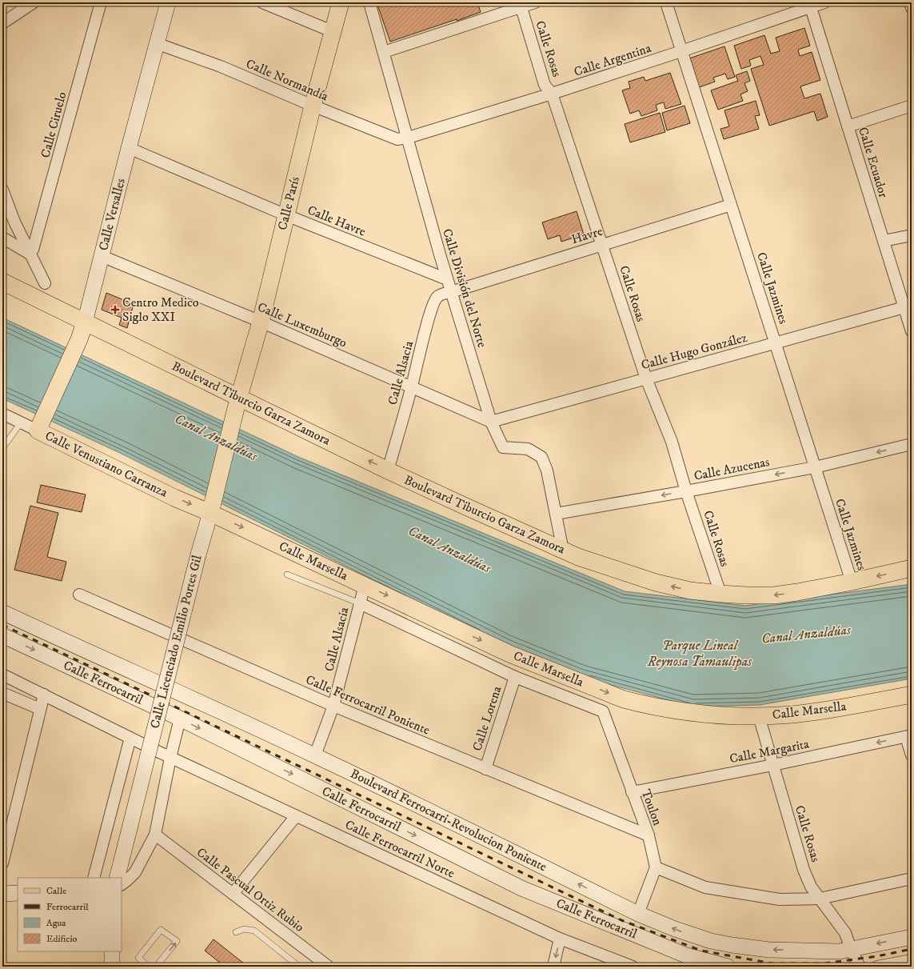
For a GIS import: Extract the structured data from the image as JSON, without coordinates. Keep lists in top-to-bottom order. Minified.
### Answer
{"streets":{"main road":["Calle París","Calle Versalles","Boulevard Tiburcio Garza Zamora","Calle Venustiano Carranza","Calle Marsella","Calle Licenciado Emilio Portes Gil"],"street":["Calle Rosas","Calle Argentina","Calle Normandía","Calle Ciruelo","Calle Ecuador","Calle Havre","Havre","Calle División del Norte","Calle Jazmines","Calle Luxemburgo","Calle Hugo González","Calle Alsacia","Calle Azucenas","Calle Ferrocarril","Calle Ferrocarril Poniente","Calle Lorena","Calle Margarita","Toulon","Boulevard Ferrocarri-Revolucion Poniente","Calle Ferrocarril Norte","Calle Pascual Ortiz Rubio"]},"crossings":[["Calle Rosas","Calle Argentina"],["Calle Rosas","Havre"],["Calle Rosas","Calle Hugo González"],["Calle Rosas","Boulevard Tiburcio Garza Zamora"],["Calle Rosas","Calle Azucenas"],["Calle Rosas","Calle Marsella"],["Calle Rosas","Calle Margarita"],["Calle Rosas","Boulevard Ferrocarri-Revolucion Poniente"],["Calle Argentina","Calle Normandía"],["Calle Argentina","Calle Ecuador"],["Calle Argentina","Calle División del Norte"],["Calle Argentina","Calle Jazmines"],["Calle Normandía","Calle París"],["Calle Normandía","Calle Versalles"],["Calle Normandía","Calle División del Norte"],["Calle Ecuador","Calle Hugo González"],["Calle París","Calle Havre"],["Calle París","Calle Luxemburgo"],["Calle París","Boulevard Tiburcio Garza Zamora"],["Calle París","Calle Licenciado Emilio Portes Gil"],["Calle Versalles","Calle Havre"],["Calle Versalles","Calle Luxemburgo"],["Calle Versalles","Boulevard Tiburcio Garza Zamora"],["Calle Versalles","Calle Venustiano Carranza"],["Calle Havre","Calle División del Norte"],["Havre","Calle División del Norte"],["Havre","Calle Jazmines"],["Havre","Calle Alsacia"],["Calle División del Norte","Calle Luxemburgo"],["Calle División del Norte","Calle Hugo González"],["Calle División del Norte","Calle Alsacia"],["Calle División del Norte","Boulevard Tiburcio Garza Zamora"],["Calle División del Norte","Calle Azucenas"],["Calle Jazmines","Calle Hugo González"],["Calle Jazmines","Boulevard Tiburcio Garza Zamora"],["Calle Jazmines","Calle Azucenas"],["Calle Luxemburgo","Calle Hugo González"],["Calle Luxemburgo","Calle Alsacia"],["Calle Alsacia","Boulevard Tiburcio Garza Zamora"],["Calle Alsacia","Calle Marsella"],["Calle Alsacia","Calle Ferrocarril Poniente"],["Calle Alsacia","Boulevard Ferrocarri-Revolucion Poniente"],["Boulevard Tiburcio Garza Zamora","Calle Licenciado Emilio Portes Gil"],["Calle Venustiano Carranza","Calle Marsella"],["Calle Venustiano Carranza","Calle Licenciado Emilio Portes Gil"],["Calle Marsella","Calle Licenciado Emilio Portes Gil"],["Calle Ferrocarril Poniente","Calle Lorena"],["Calle Ferrocarril Poniente","Toulon"],["Calle Lorena","Toulon"],["Calle Margarita","Toulon"]],"one_way":["Boulevard Tiburcio Garza Zamora","Calle Venustiano Carranza","Calle Azucenas","Calle Marsella","Calle Margarita","Boulevard Ferrocarri-Revolucion Poniente"],"water":["Canal Anzaldúas","Parque Lineal Reynosa Tamaulipas"],"places":{"health":["Centro Medico Siglo XXI"]},"legend":["Calle","Ferrocarril","Agua","Edificio"]}
